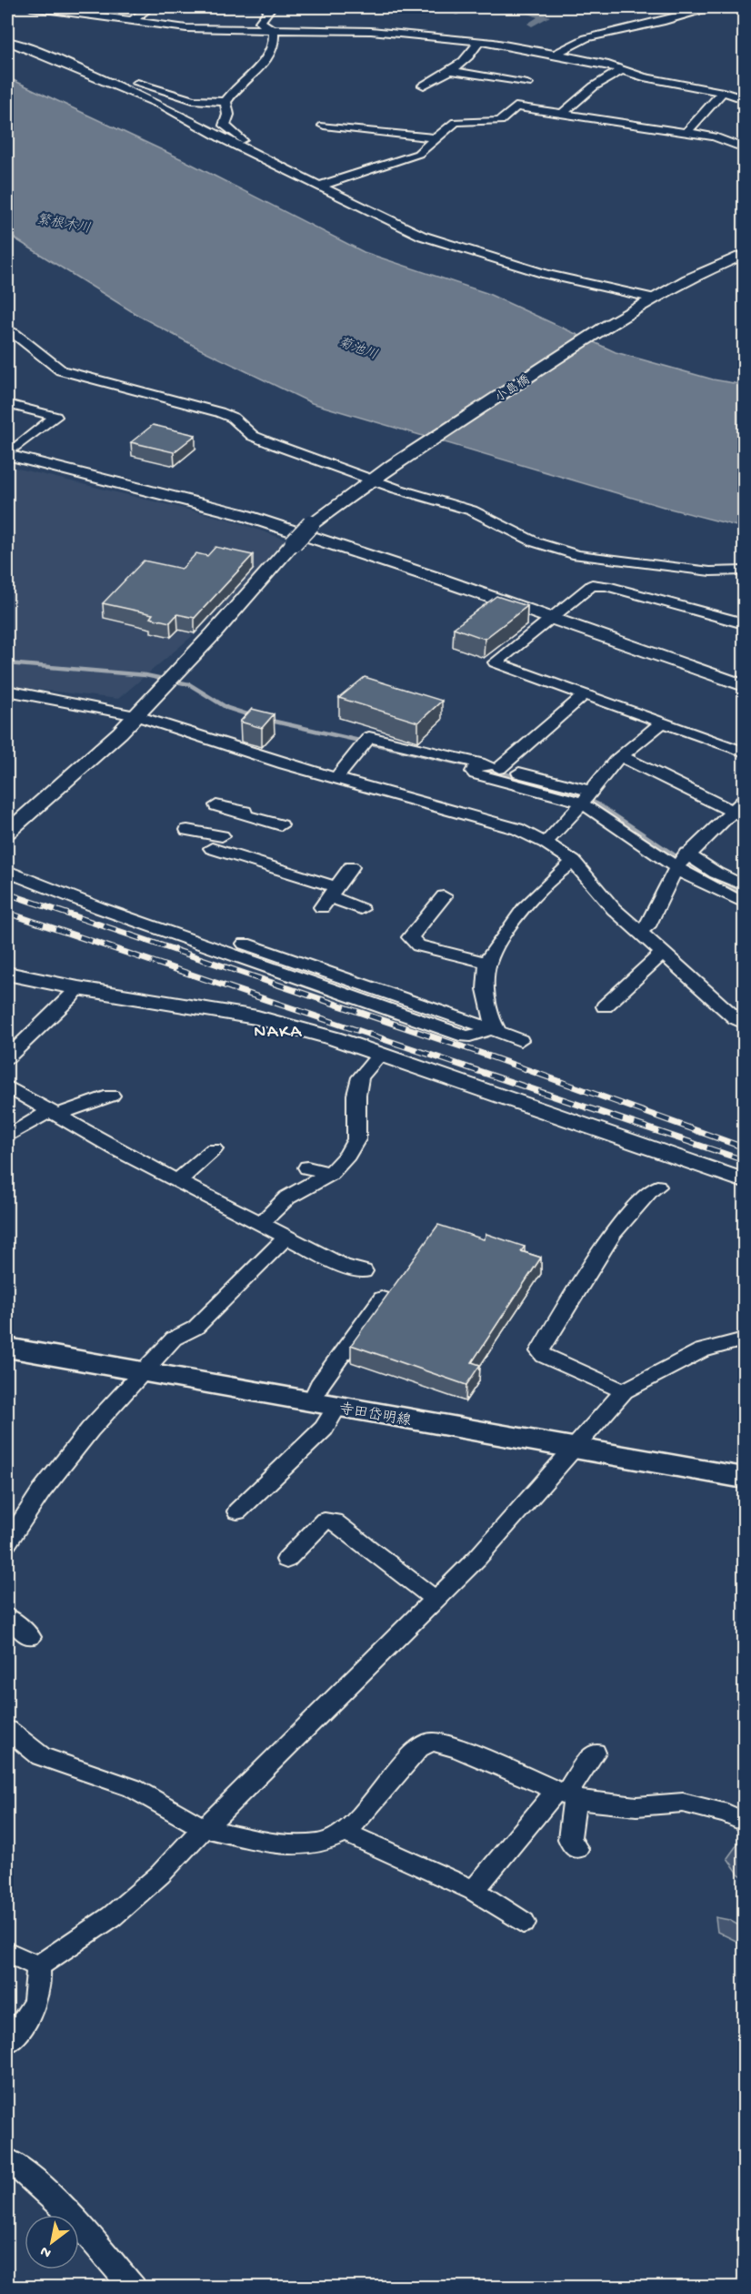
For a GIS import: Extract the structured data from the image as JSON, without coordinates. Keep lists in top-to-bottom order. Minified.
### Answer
{"streets":{"main road":["寺田岱明線"],"street":["小島橋"]},"districts":["NAKA"],"water":["繁根木川","菊池川"],"north":"bottom left"}
